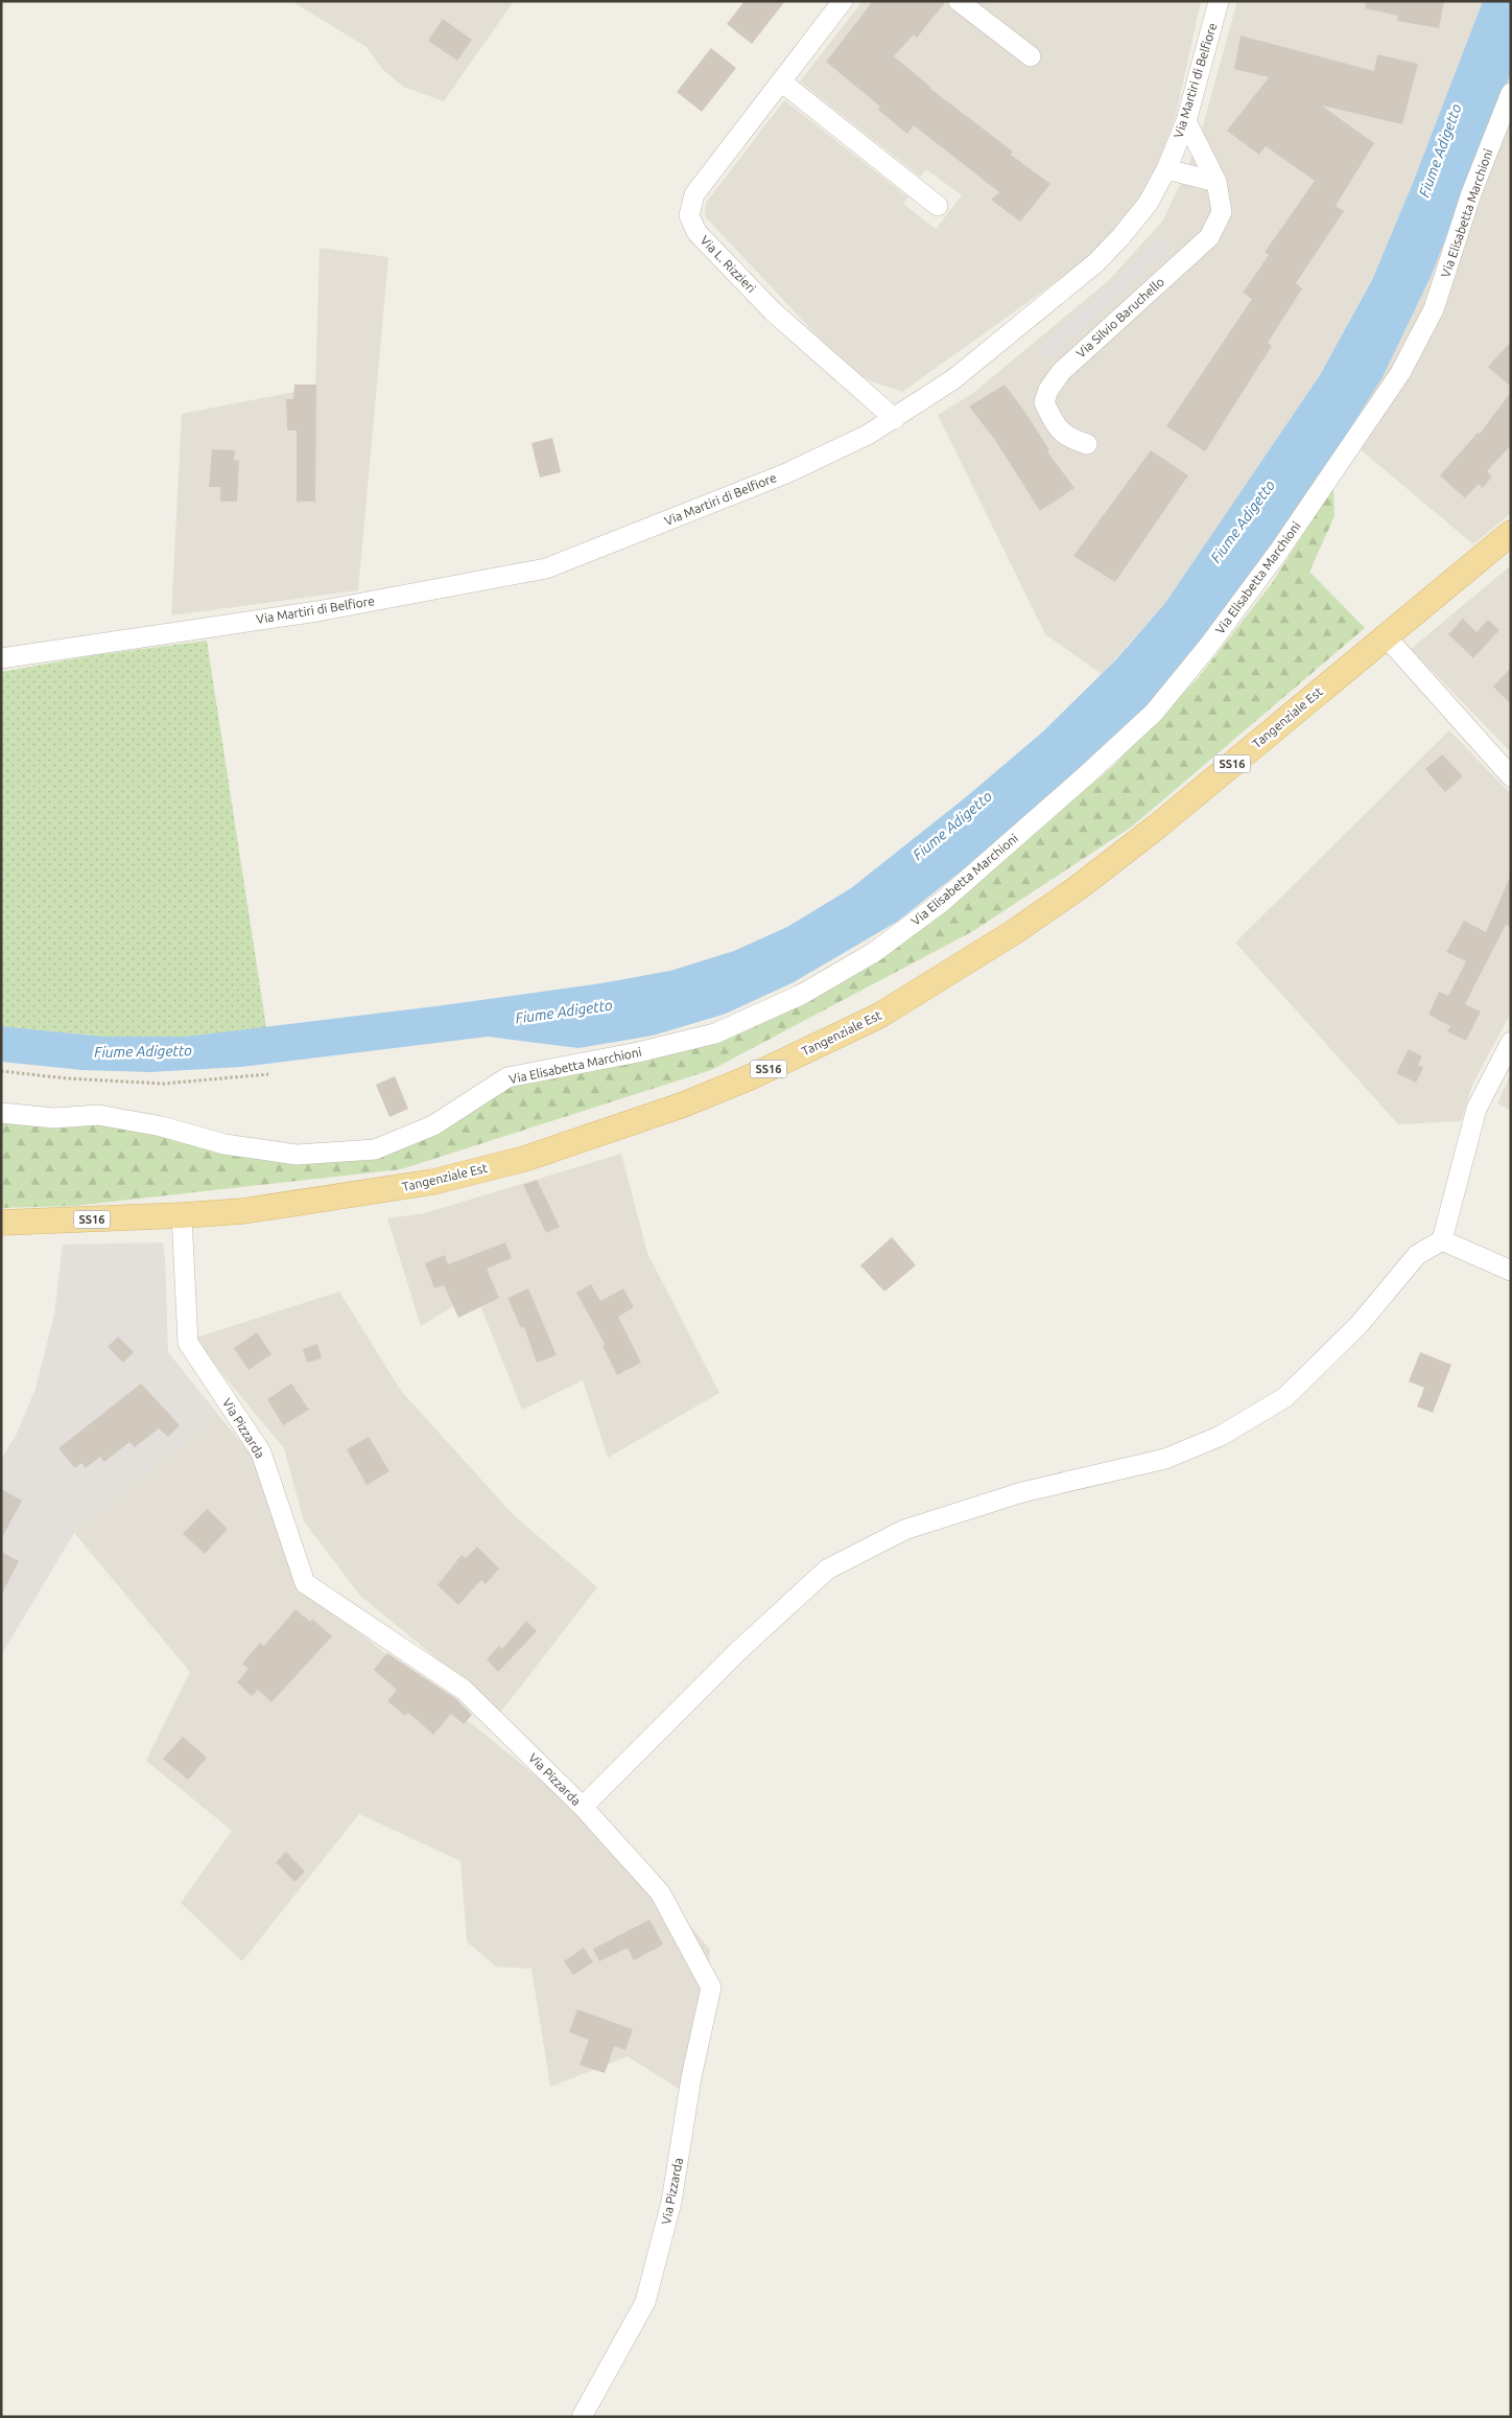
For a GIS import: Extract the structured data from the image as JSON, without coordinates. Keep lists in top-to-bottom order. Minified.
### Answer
{"streets":{"main road":["Tangenziale Est","SS16"],"street":["Via Martiri di Belfiore","Via Elisabetta Marchioni","Via L. Rizzieri","Via Silvio Baruchello","Via Pizzarda"]},"crossings":[["Via Martiri di Belfiore","Via L. Rizzieri"],["Via Martiri di Belfiore","Via Silvio Baruchello"],["Tangenziale Est","Via Pizzarda"]],"water":["Fiume Adigetto"]}
